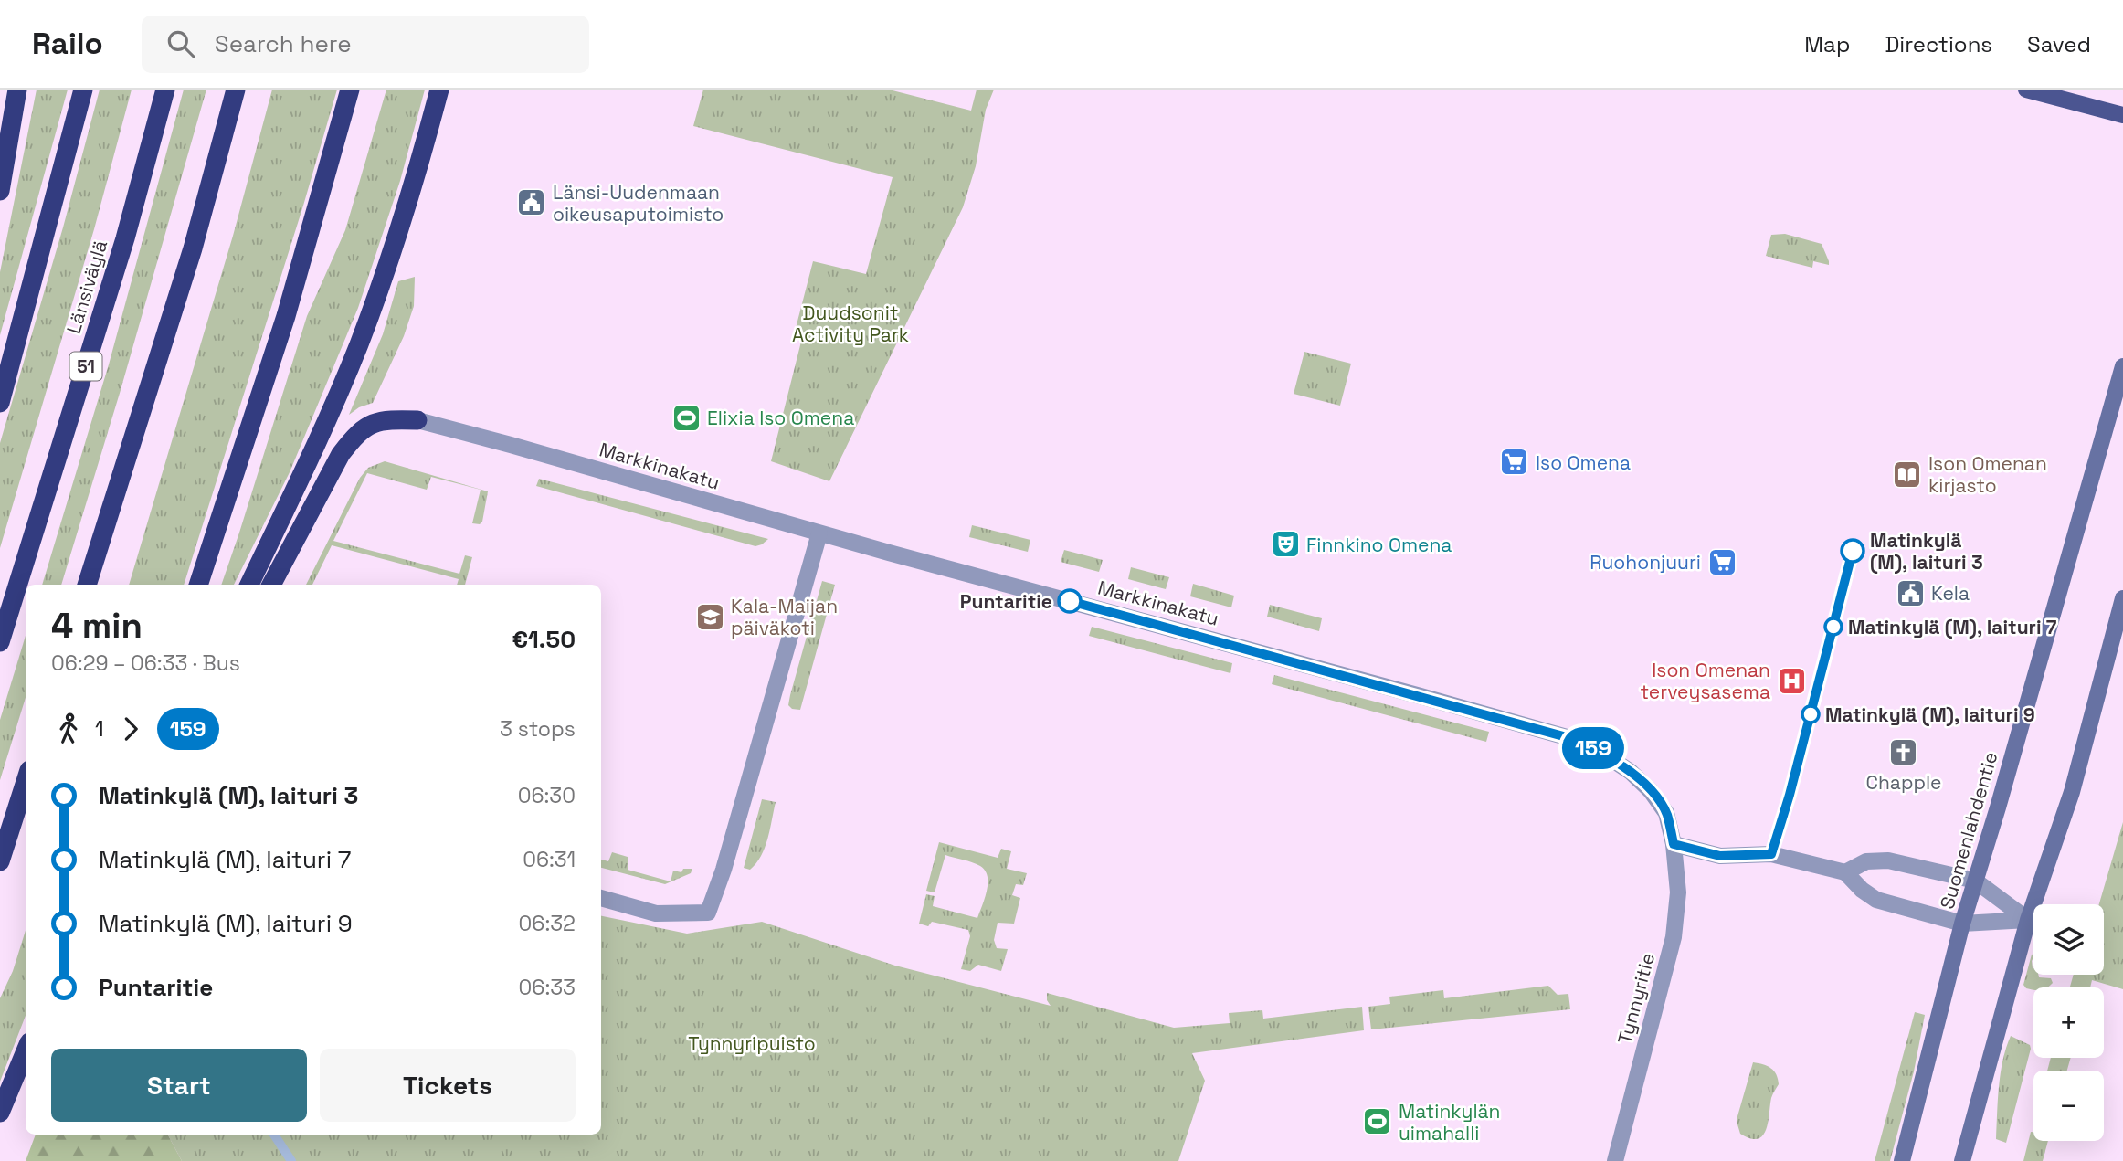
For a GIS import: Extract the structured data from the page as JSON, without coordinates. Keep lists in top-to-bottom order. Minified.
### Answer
{"streets":{"highway":["Länsiväylä","51"],"main road":["Suomenlahdentie"],"street":["Markkinakatu","Tynnyritie"]},"crossings":[["Markkinakatu","Tynnyritie"]],"parks":["Duudsonit Activity Park","Tynnyripuisto"],"places":{"public building":["Länsi-Uudenmaan oikeusaputoimisto","Kela"],"sports":["Elixia Iso Omena","Matinkylän uimahalli"],"supermarket":["Iso Omena","Ruohonjuuri"],"library":["Ison Omenan kirjasto"],"theatre":["Finnkino Omena"],"other":["Matinkylä (M), laituri 3","Puntaritie","Matinkylä (M), laituri 7","Matinkylä (M), laituri 9"],"school or university":["Kala-Maijan päiväkoti"],"hospital":["Ison Omenan terveysasema"],"church":["Chapple"]},"lines":["bus line 159"],"page":{"header":"Railo","search":"Search here","nav":["Map","Directions","Saved"],"on_map":"159","heading":["4 min","06:29 – 06:33 · Bus","€1.50"],"legs":["1","159","3 stops"],"list":[{"name":"Matinkylä (M), laituri 3","value":"06:30"},{"name":"Matinkylä (M), laituri 7","value":"06:31"},{"name":"Matinkylä (M), laituri 9","value":"06:32"},{"name":"Puntaritie","value":"06:33"}],"map_buttons":["+","−"],"buttons":["Start","Tickets"]}}
